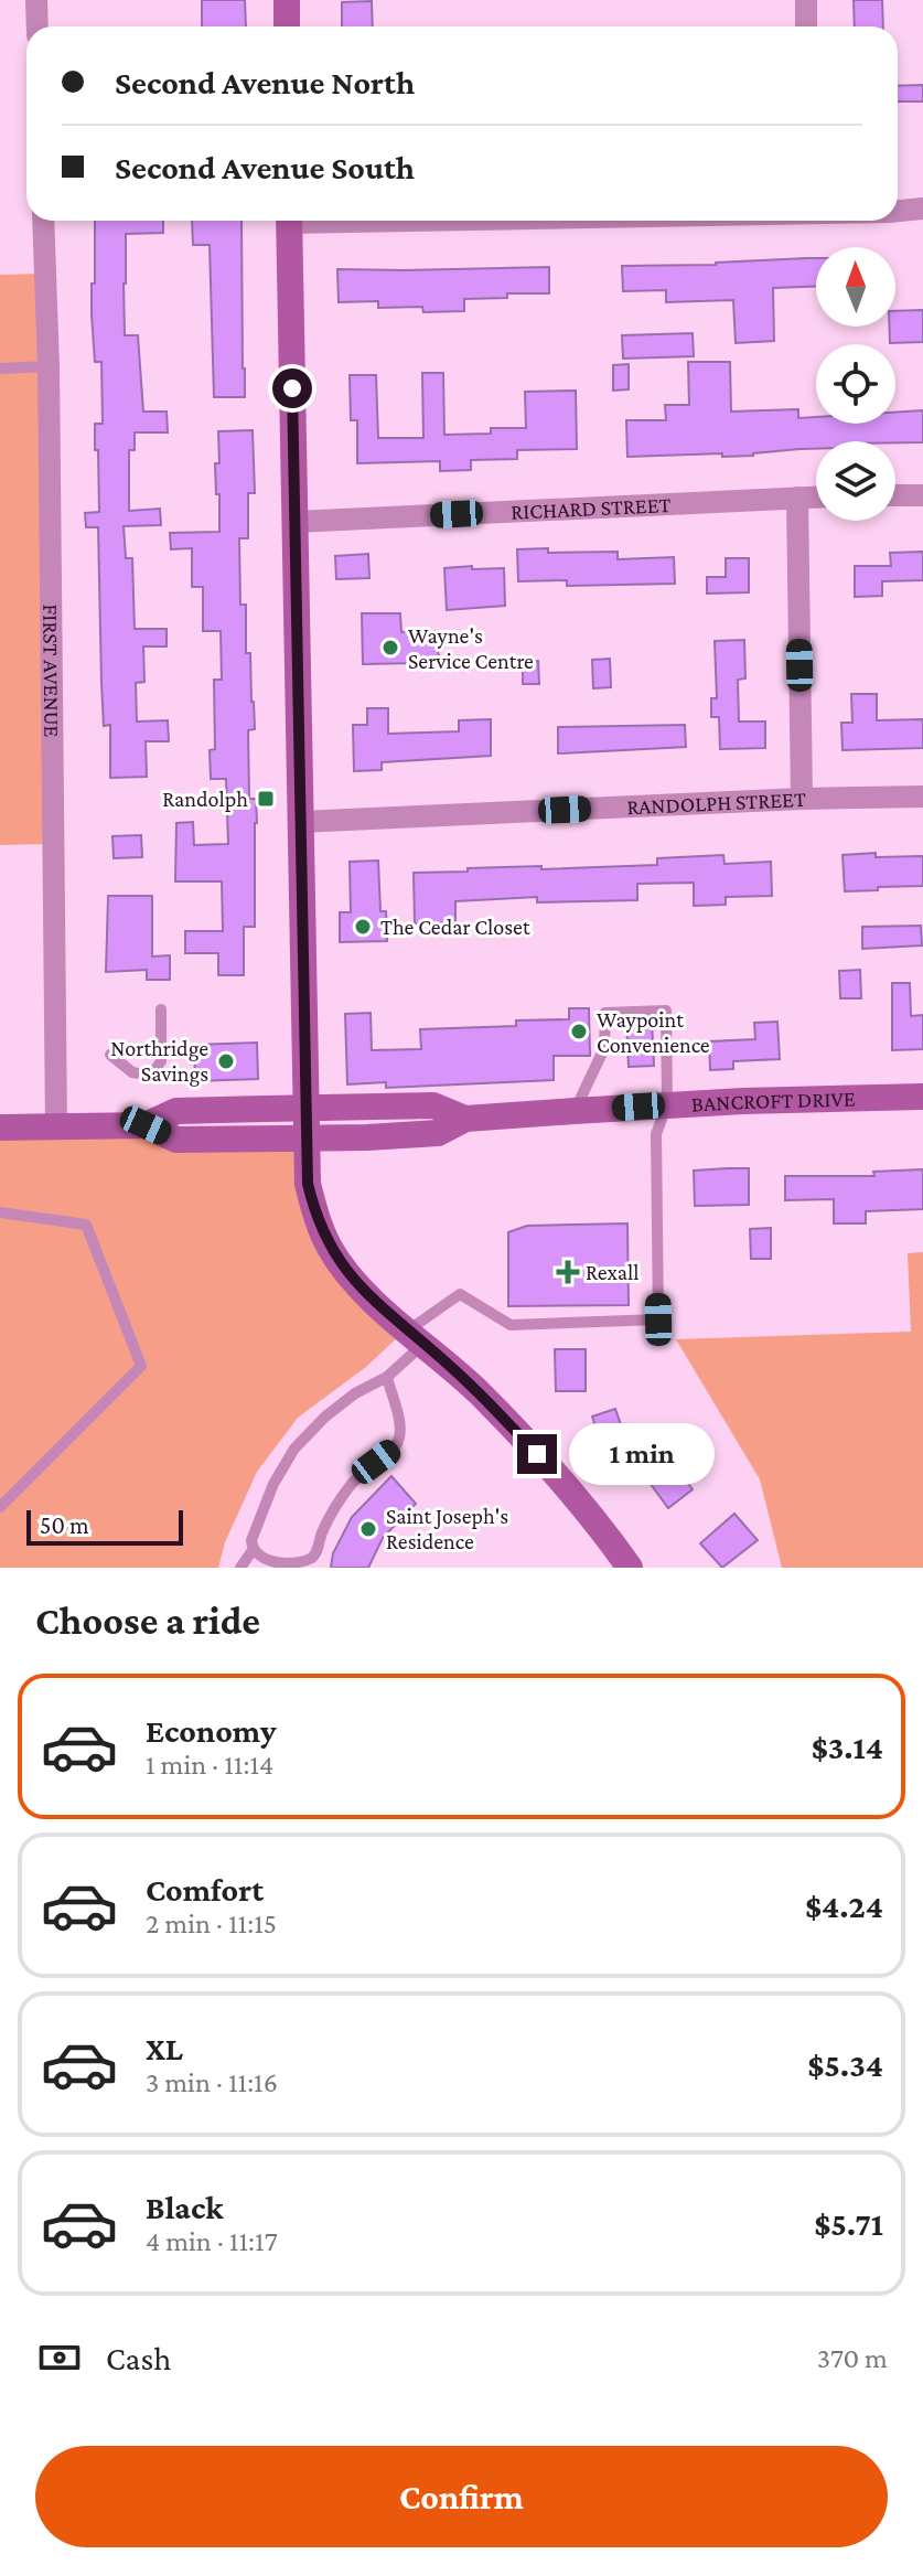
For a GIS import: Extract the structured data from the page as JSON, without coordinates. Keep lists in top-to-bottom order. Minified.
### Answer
{"streets":{"main road":["BANCROFT DRIVE"],"street":["RICHARD STREET","FIRST AVENUE","RANDOLPH STREET"]},"crossings":[["FIRST AVENUE","BANCROFT DRIVE"]],"places":{"other":["Wayne's Service Centre","The Cedar Closet","Waypoint Convenience","Northridge Savings","Saint Joseph's Residence"],"transit":["Randolph"],"health":["Rexall"]},"scale_bar":"50 m","north":"top","page":{"banner":["Second Avenue North","Second Avenue South"],"bubble":"1 min","scale":"50 m","heading":"Choose a ride","list":[{"name":"Economy","note":"1 min · 11:14","value":"$3.14"},{"name":"Comfort","note":"2 min · 11:15","value":"$4.24"},{"name":"XL","note":"3 min · 11:16","value":"$5.34"},{"name":"Black","note":"4 min · 11:17","value":"$5.71"}],"pay":["Cash","370 m"],"buttons":"Confirm"}}
